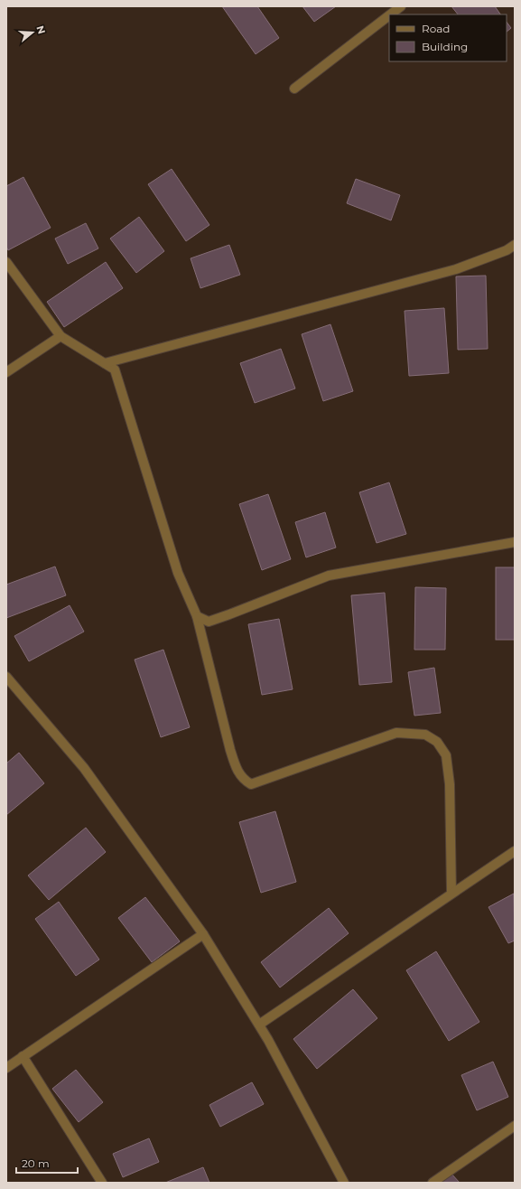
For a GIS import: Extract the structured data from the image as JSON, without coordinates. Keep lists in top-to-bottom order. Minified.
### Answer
{"legend":["Road","Building"],"scale_bar":"20 m","north":"right"}
